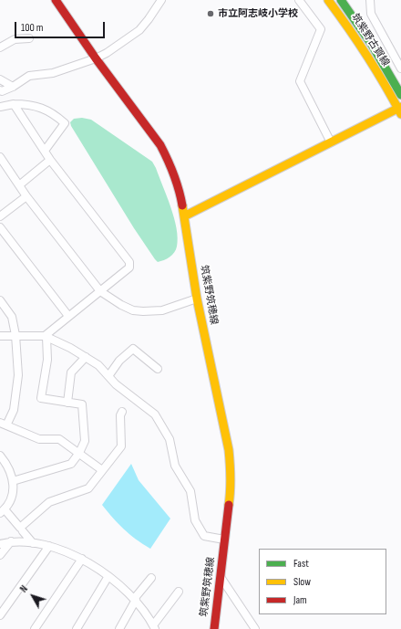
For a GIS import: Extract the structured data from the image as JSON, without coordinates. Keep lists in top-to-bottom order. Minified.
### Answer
{"streets":{"main road":["筑紫野古賀線","筑紫野筑穂線"]},"places":["市立阿志岐小学校"],"legend":["Fast","Slow","Jam"],"scale_bar":"100 m","north":"top left"}
